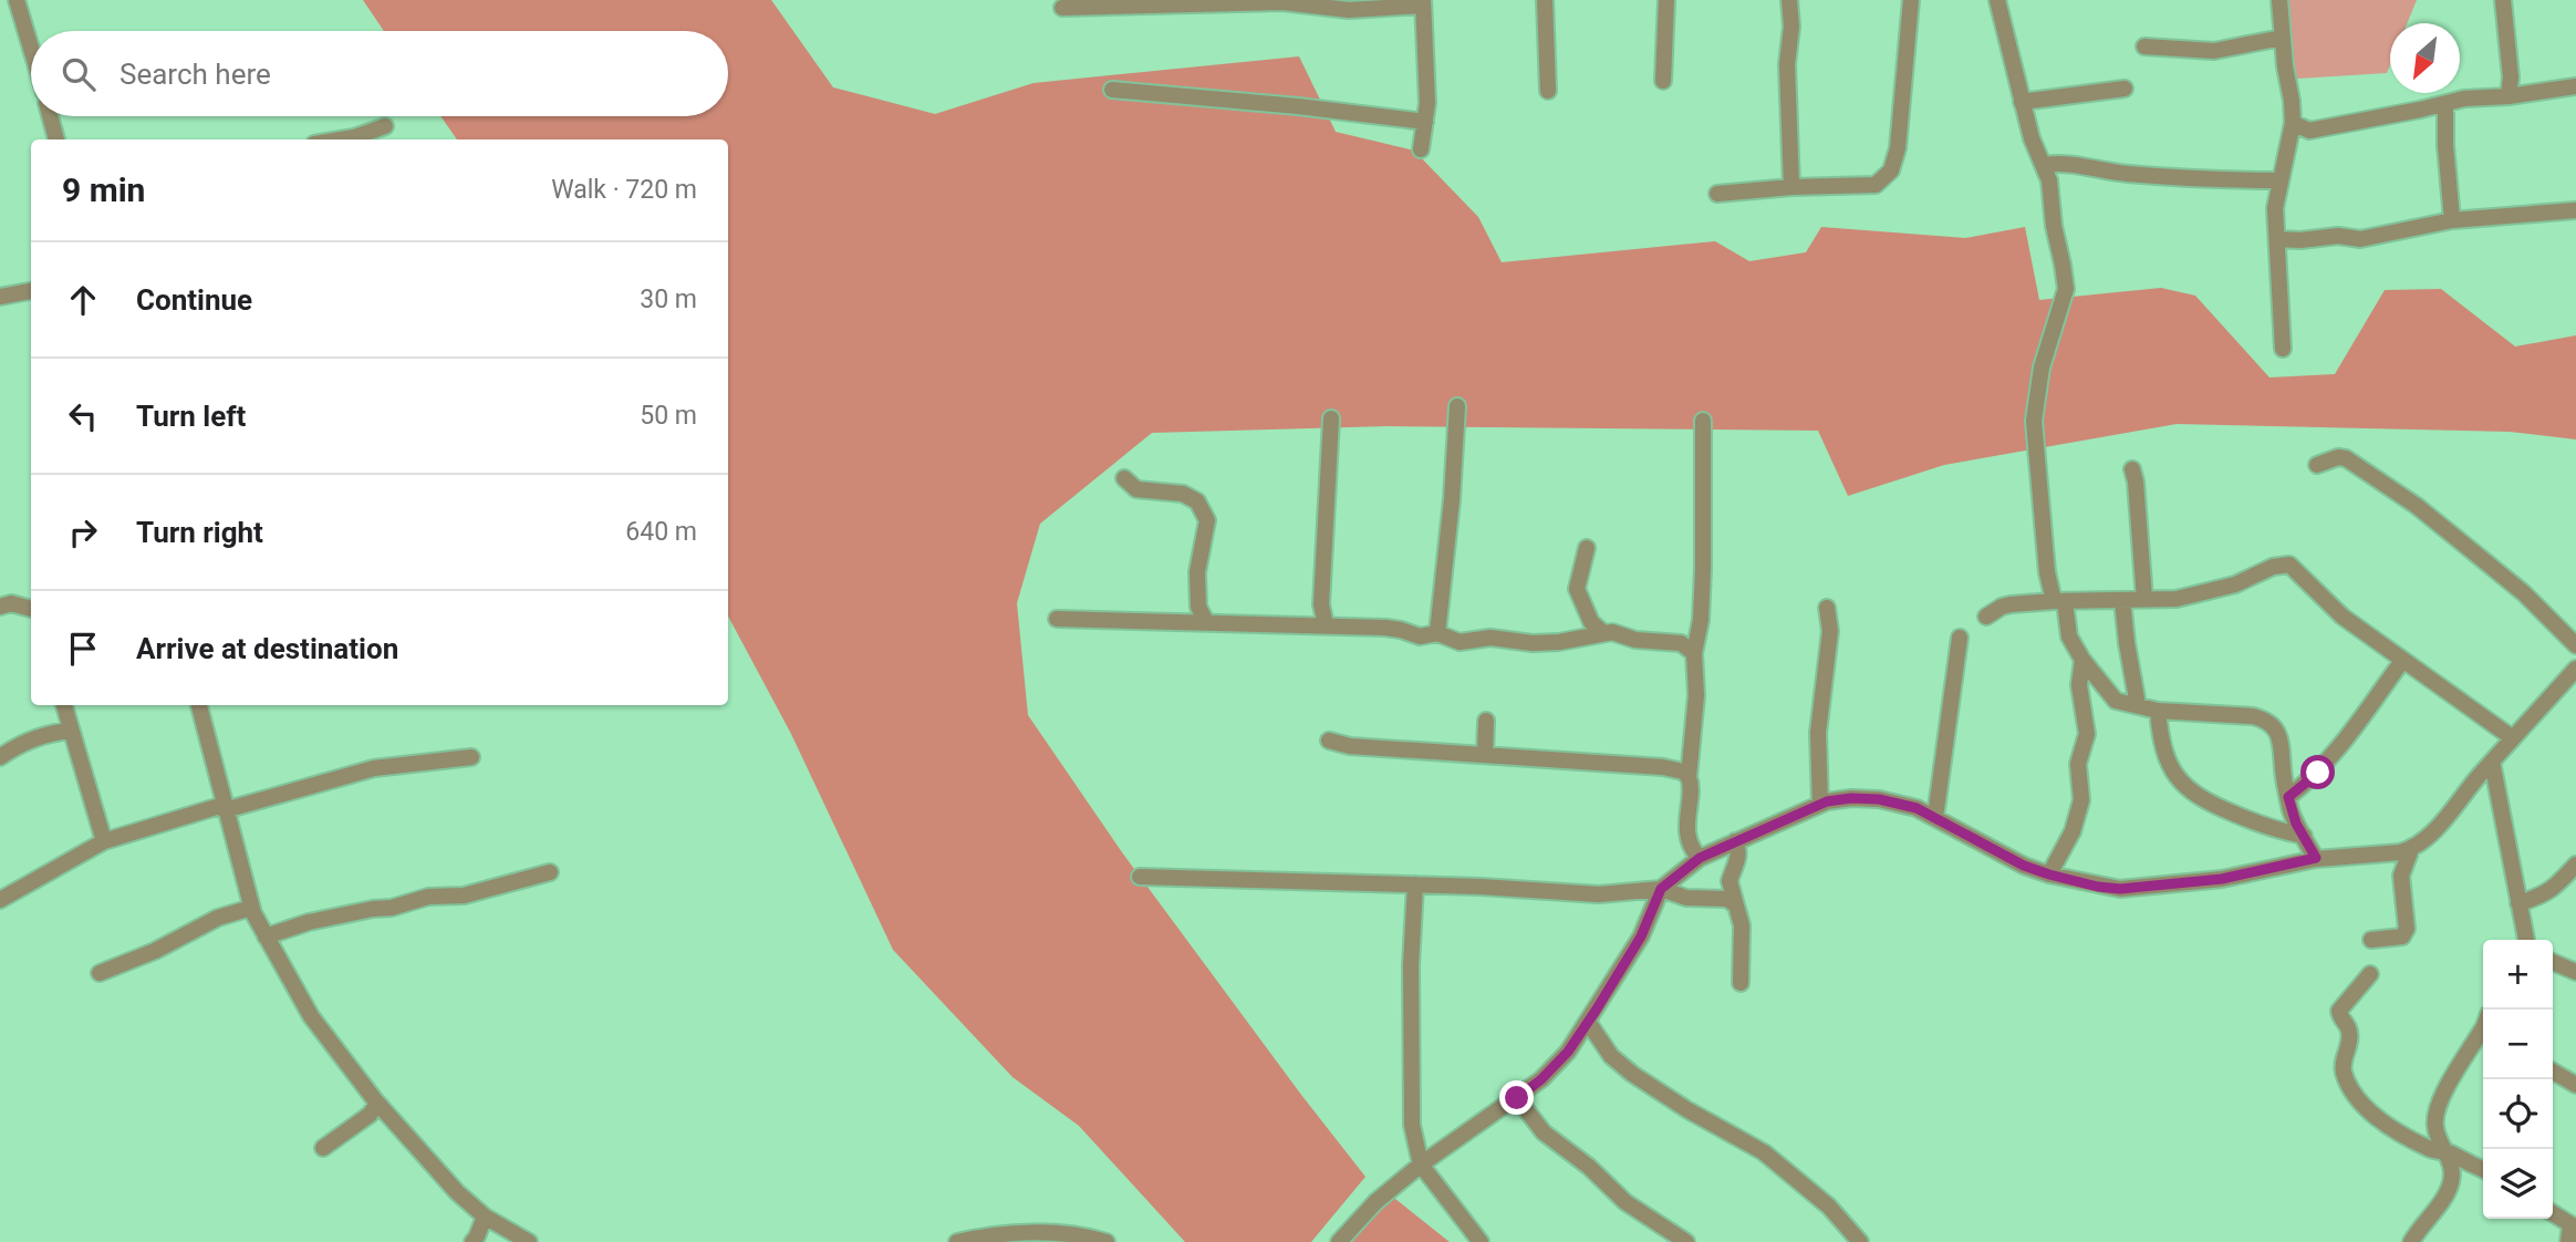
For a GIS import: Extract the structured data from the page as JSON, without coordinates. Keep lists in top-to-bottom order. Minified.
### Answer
{"north":"bottom left","page":{"search":"Search here","heading":["9 min","Walk · 720 m"],"list":[["Continue","30 m"],["Turn left","50 m"],["Turn right","640 m"],"Arrive at destination"],"map_buttons":["+","−"]}}
